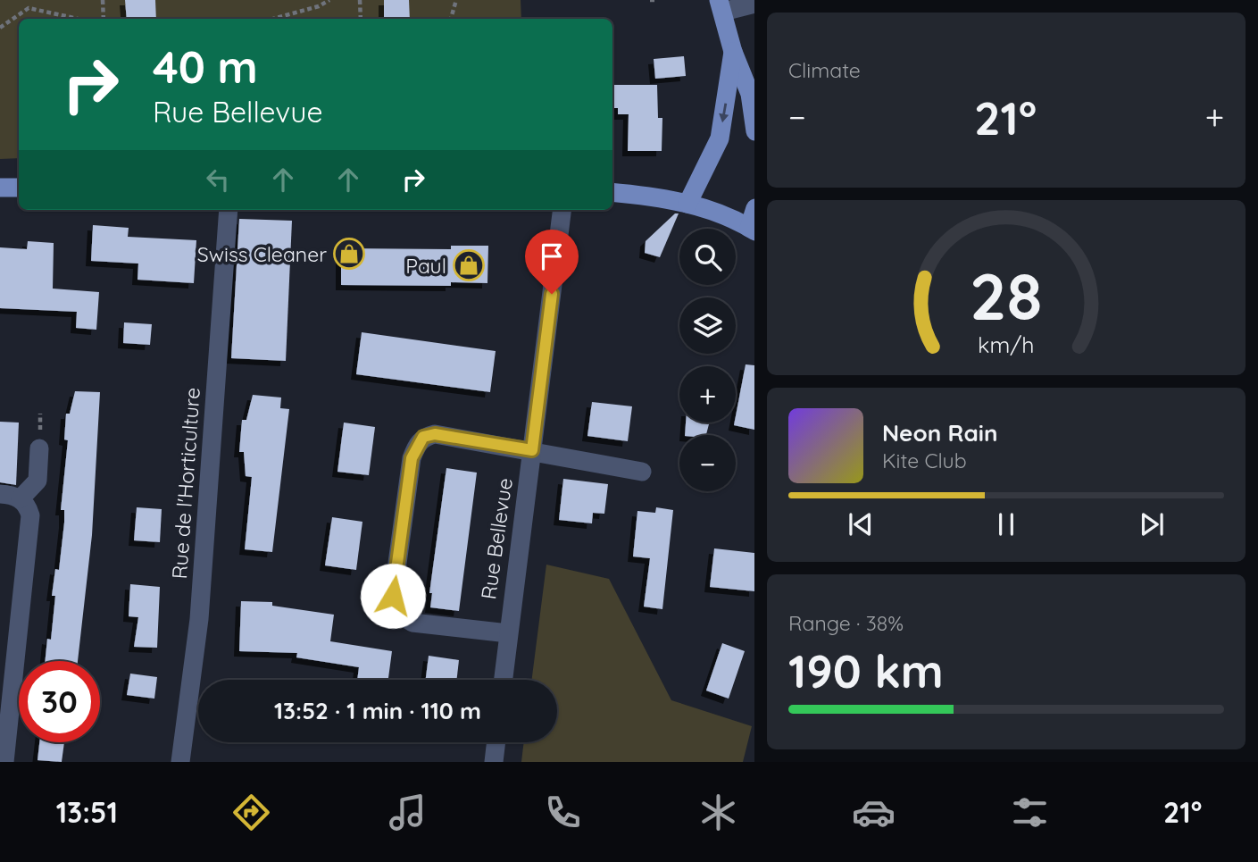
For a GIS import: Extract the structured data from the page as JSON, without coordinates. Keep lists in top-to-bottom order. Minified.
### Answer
{"streets":{"street":["Rue de l'Horticulture","Rue Bellevue"]},"places":{"shop":["Swiss Cleaner","Paul"]},"page":{"tile":["Climate",["Range · 38%","190 km"]],"turn":["40 m","Rue Bellevue"],"heat":["−","21°","+"],"map_buttons":["+","−"],"song":["Neon Rain","Kite Club"],"limit":"30","trip":"13:52 · 1 min · 110 m","tabs":["13:51","21°"],"gauge":["28","km/h"]}}
